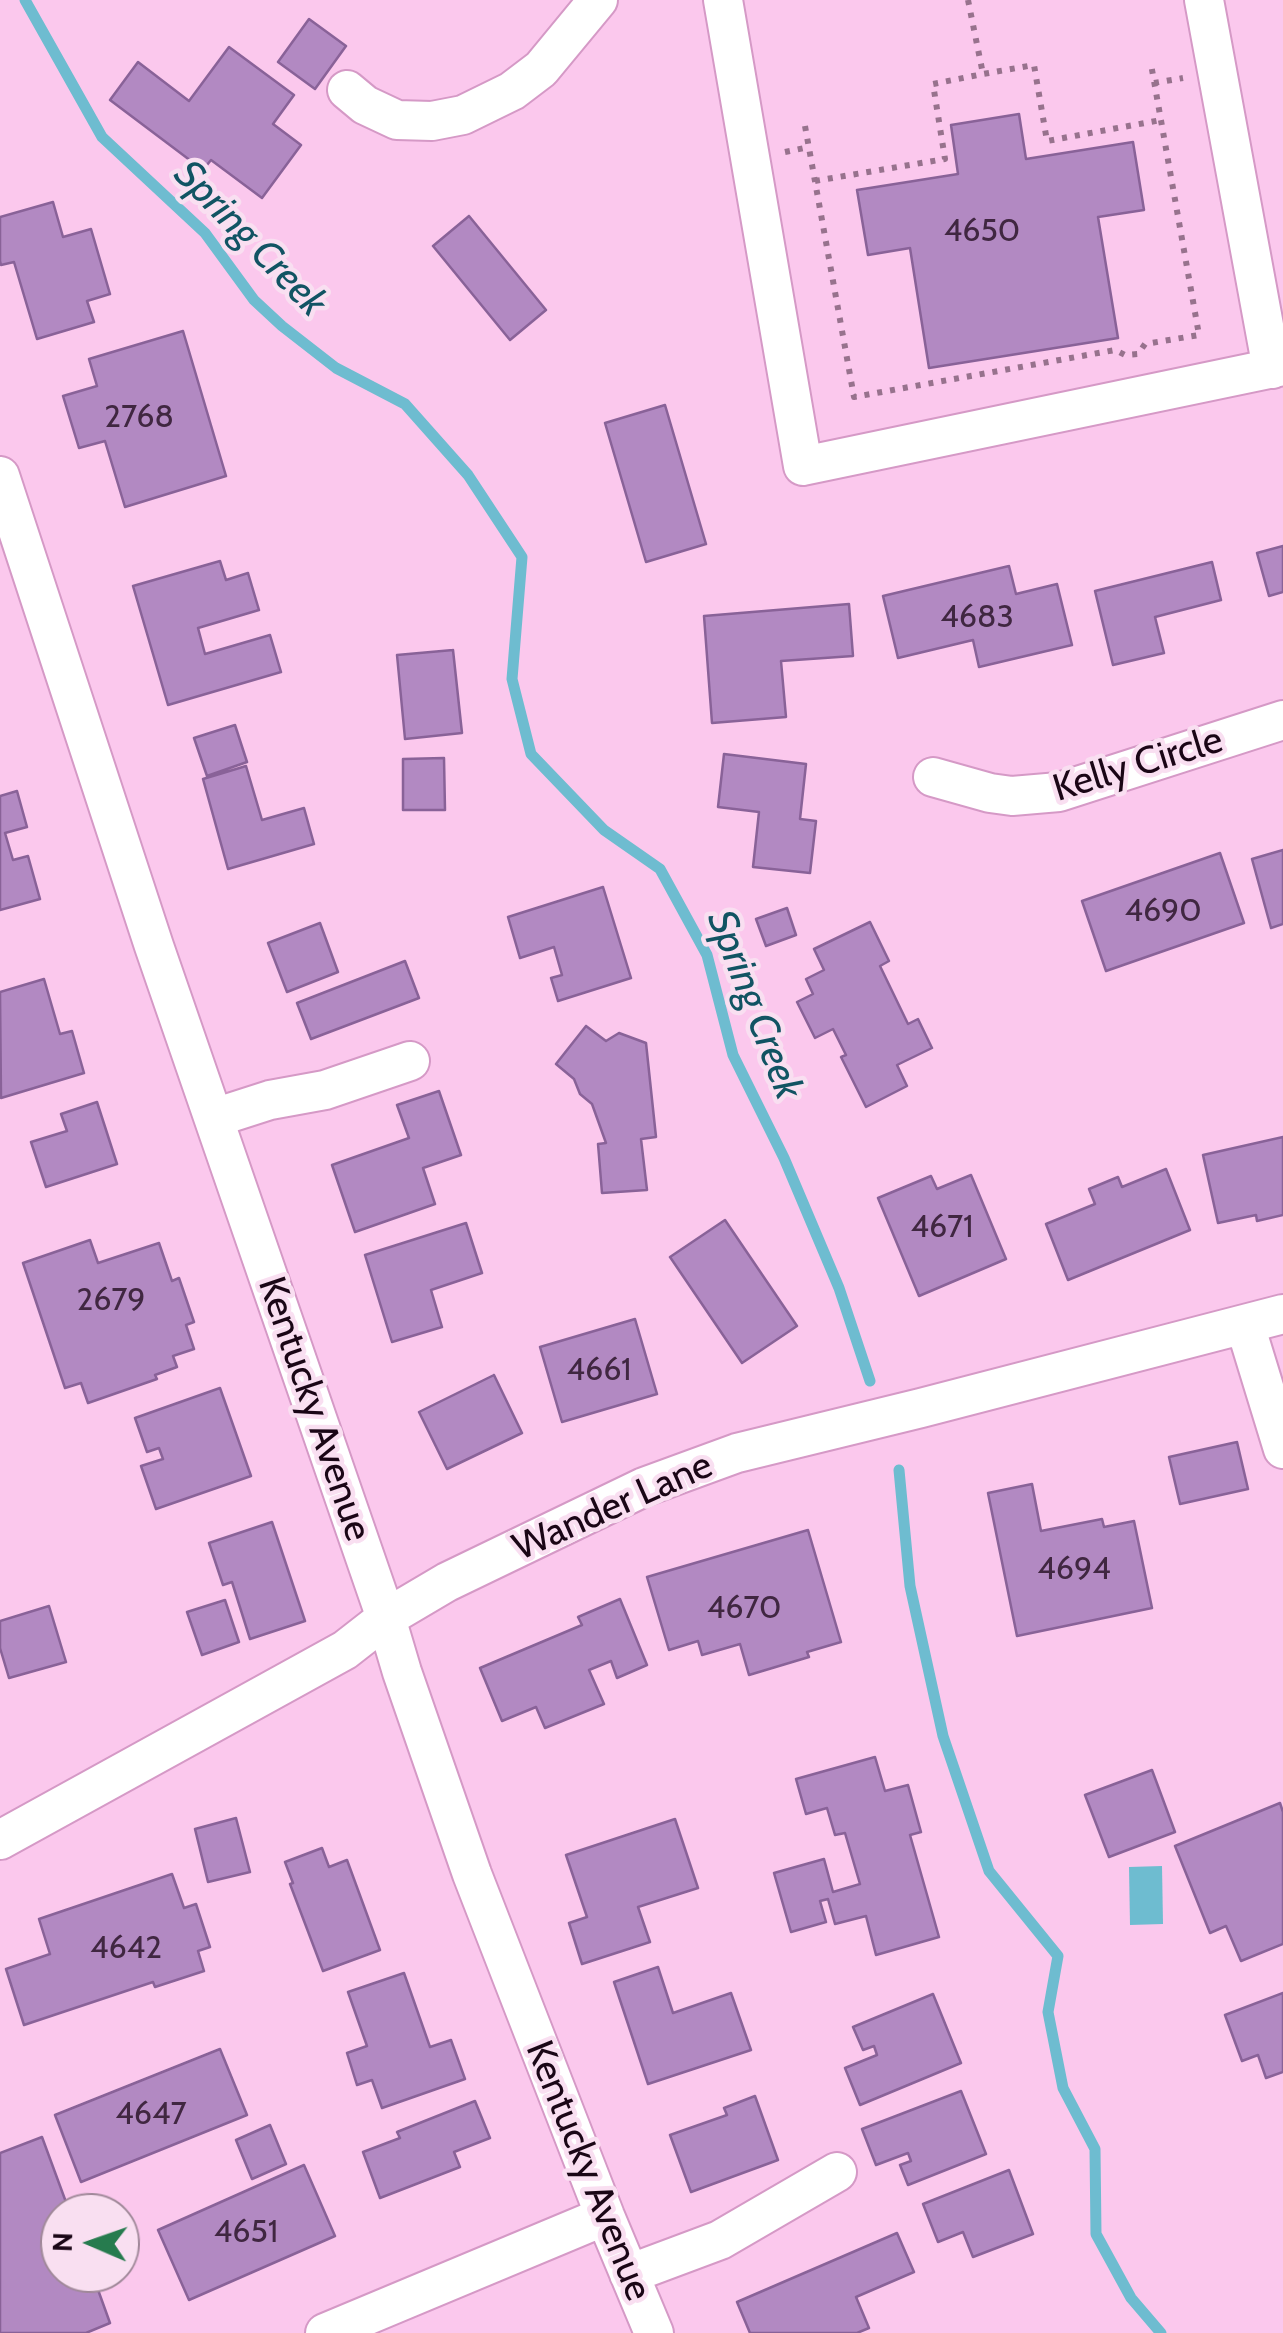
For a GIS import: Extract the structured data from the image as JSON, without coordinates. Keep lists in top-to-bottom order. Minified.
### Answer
{"streets":{"street":["Kelly Circle","Kentucky Avenue","Wander Lane"]},"crossings":[["Kentucky Avenue","Wander Lane"]],"water":["Spring Creek"],"house_numbers":["4650","2768","4683","4690","4671","2679","4661","4694","4670","4642","4647","4651"],"north":"left"}
